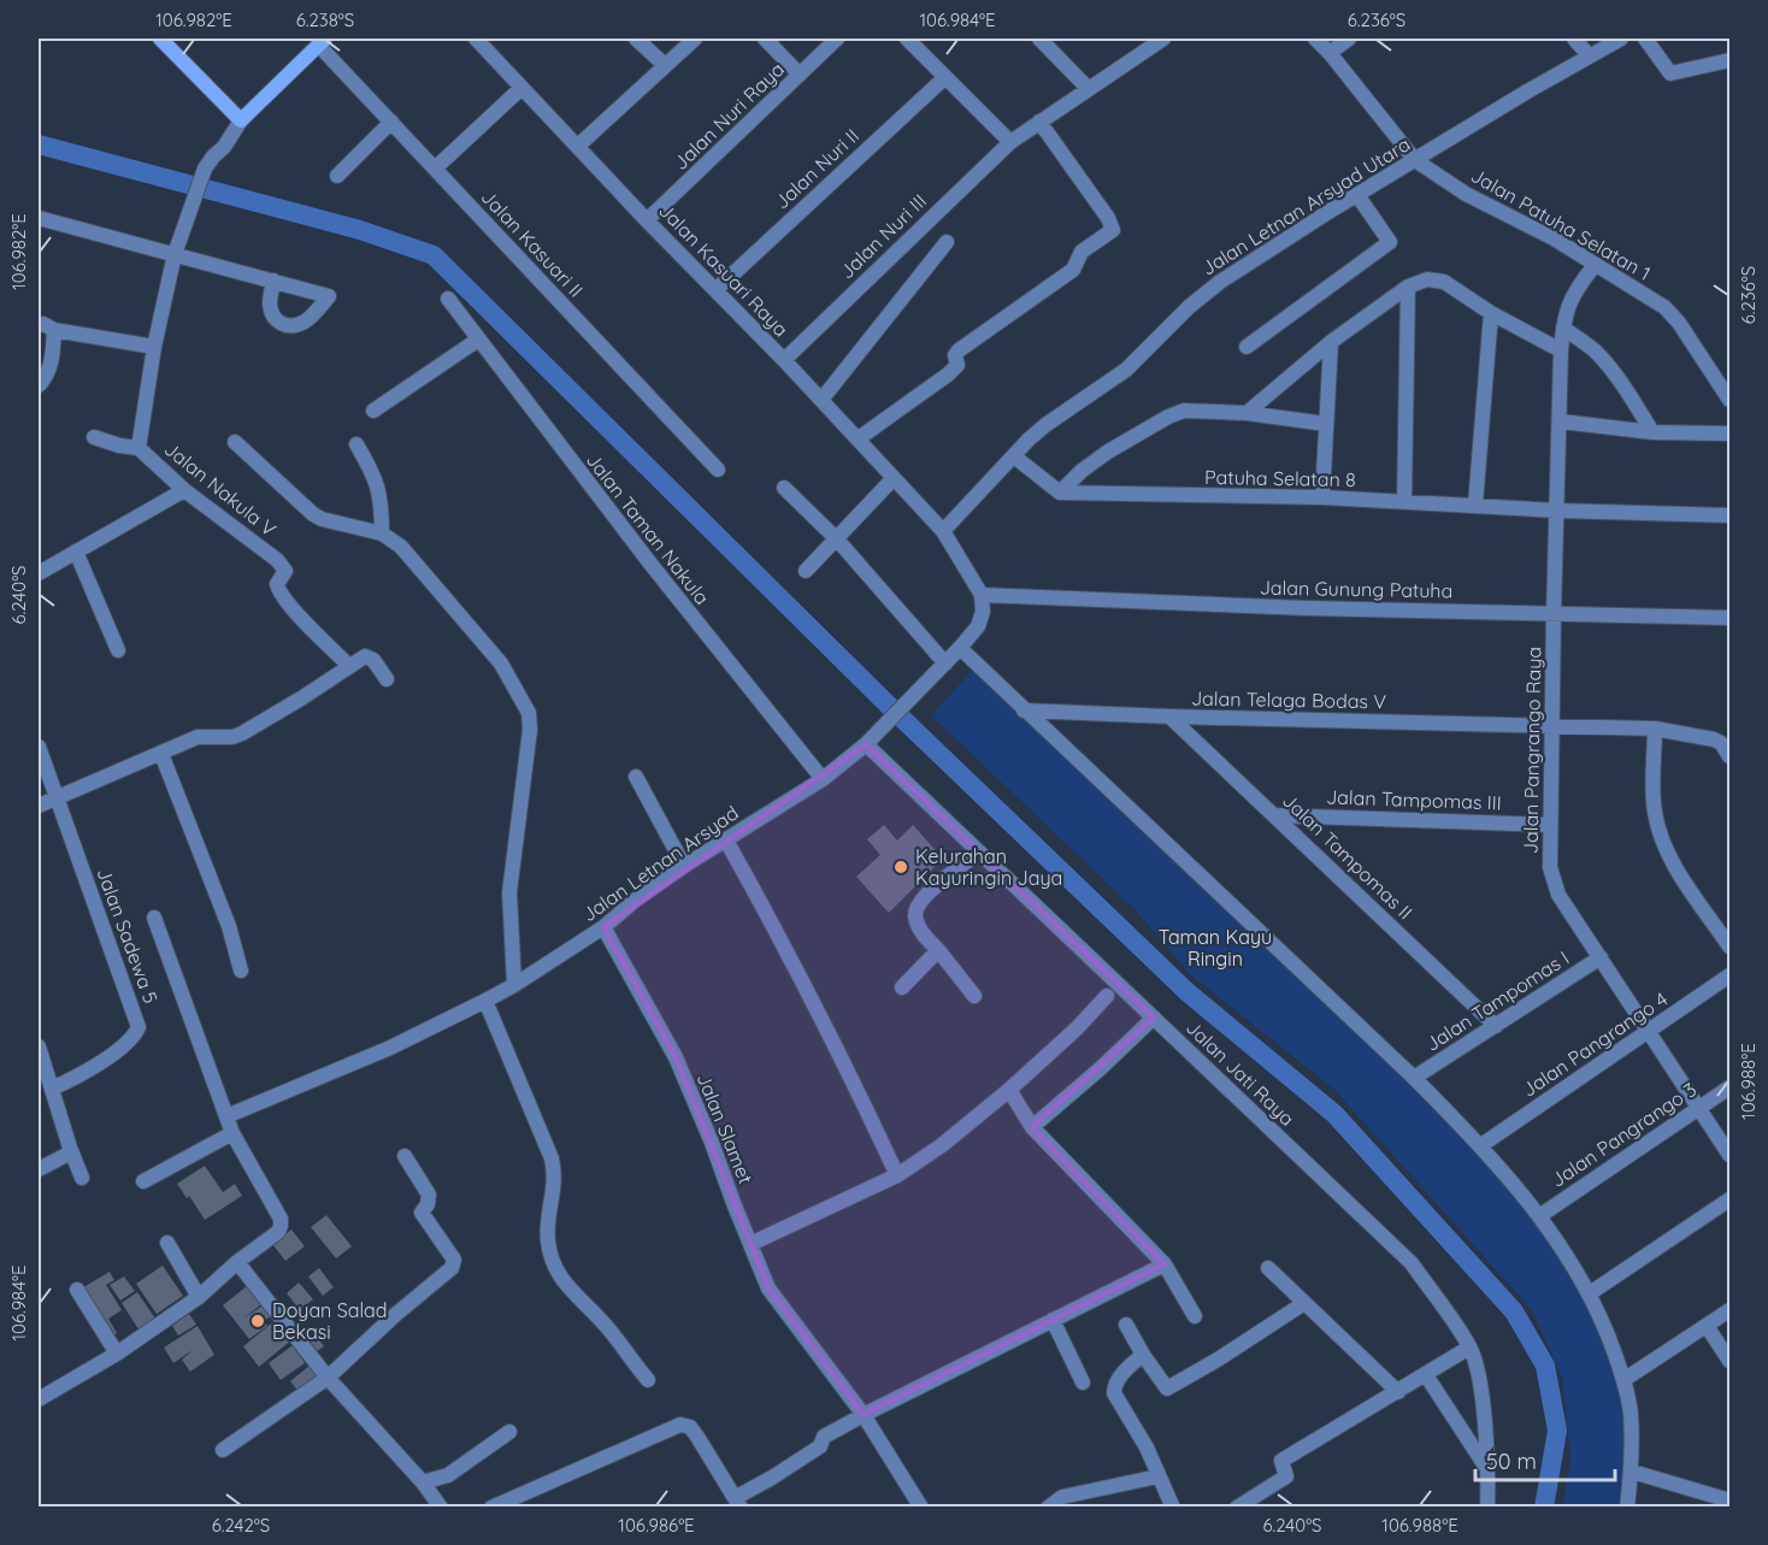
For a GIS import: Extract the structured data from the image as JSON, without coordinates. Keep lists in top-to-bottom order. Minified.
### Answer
{"streets":{"street":["Jalan Nuri Raya","Jalan Nuri II","Jalan Letnan Arsyad Utara","Jalan Patuha Selatan 1","Jalan Nuri III","Jalan Kasuari II","Jalan Kasuari Raya","Patuha Selatan 8","Jalan Nakula V","Jalan Taman Nakula","Jalan Gunung Patuha","Jalan Telaga Bodas V","Jalan Pangrango Raya","Jalan Tampomas III","Jalan Tampomas II","Jalan Letnan Arsyad","Jalan Sadewa 5","Jalan Tampomas I","Jalan Pangrango 4","Jalan Jati Raya","Jalan Slamet","Jalan Pangrango 3"]},"crossings":[["Jalan Nuri Raya","Jalan Kasuari Raya"],["Jalan Nuri II","Jalan Kasuari Raya"],["Jalan Letnan Arsyad Utara","Jalan Patuha Selatan 1"],["Jalan Letnan Arsyad Utara","Jalan Kasuari Raya"],["Jalan Patuha Selatan 1","Jalan Pangrango Raya"],["Jalan Nuri III","Jalan Kasuari Raya"],["Patuha Selatan 8","Jalan Pangrango Raya"],["Jalan Taman Nakula","Jalan Letnan Arsyad"],["Jalan Gunung Patuha","Jalan Pangrango Raya"],["Jalan Gunung Patuha","Jalan Letnan Arsyad"],["Jalan Telaga Bodas V","Jalan Pangrango Raya"],["Jalan Telaga Bodas V","Jalan Tampomas II"],["Jalan Pangrango Raya","Jalan Tampomas III"],["Jalan Pangrango Raya","Jalan Tampomas I"],["Jalan Pangrango Raya","Jalan Pangrango 4"],["Jalan Pangrango Raya","Jalan Pangrango 3"],["Jalan Tampomas III","Jalan Tampomas II"],["Jalan Tampomas II","Jalan Tampomas I"],["Jalan Letnan Arsyad","Jalan Jati Raya"],["Jalan Letnan Arsyad","Jalan Slamet"]],"parks":["Taman Kayu Ringin"],"places":["Kelurahan Kayuringin Jaya","Doyan Salad Bekasi"],"scale_bar":"50 m","coordinates":["106.982°E","6.238°S","106.984°E","6.236°S","6.240°S","106.988°E","6.242°S","106.986°E"]}
